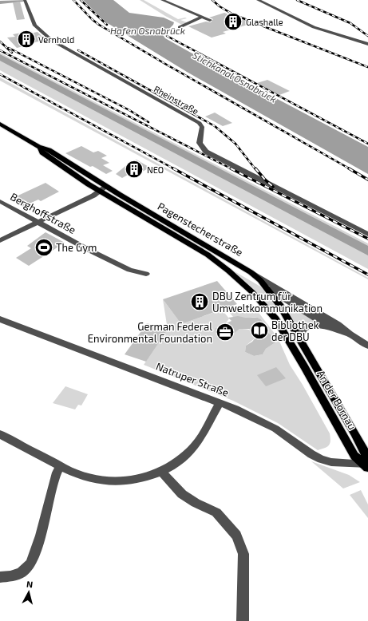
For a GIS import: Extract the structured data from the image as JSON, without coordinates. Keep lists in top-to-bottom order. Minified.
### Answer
{"streets":{"main road":["Pagenstecherstraße","An der Bornau"],"street":["Rheinstraße","Berghoffstraße","Natruper Straße"]},"crossings":[["Pagenstecherstraße","An der Bornau"],["Natruper Straße","An der Bornau"]],"water":["Hafen Osnabrück","Stichkanal Osnabrück"],"places":{"building":["Glashalle","Vernhold","NEO","DBU Zentrum für Umweltkommunikation"],"sports":["The Gym"],"library":["Bibliothek der DBU"],"office":["German Federal Environmental Foundation"]},"north":"top"}
